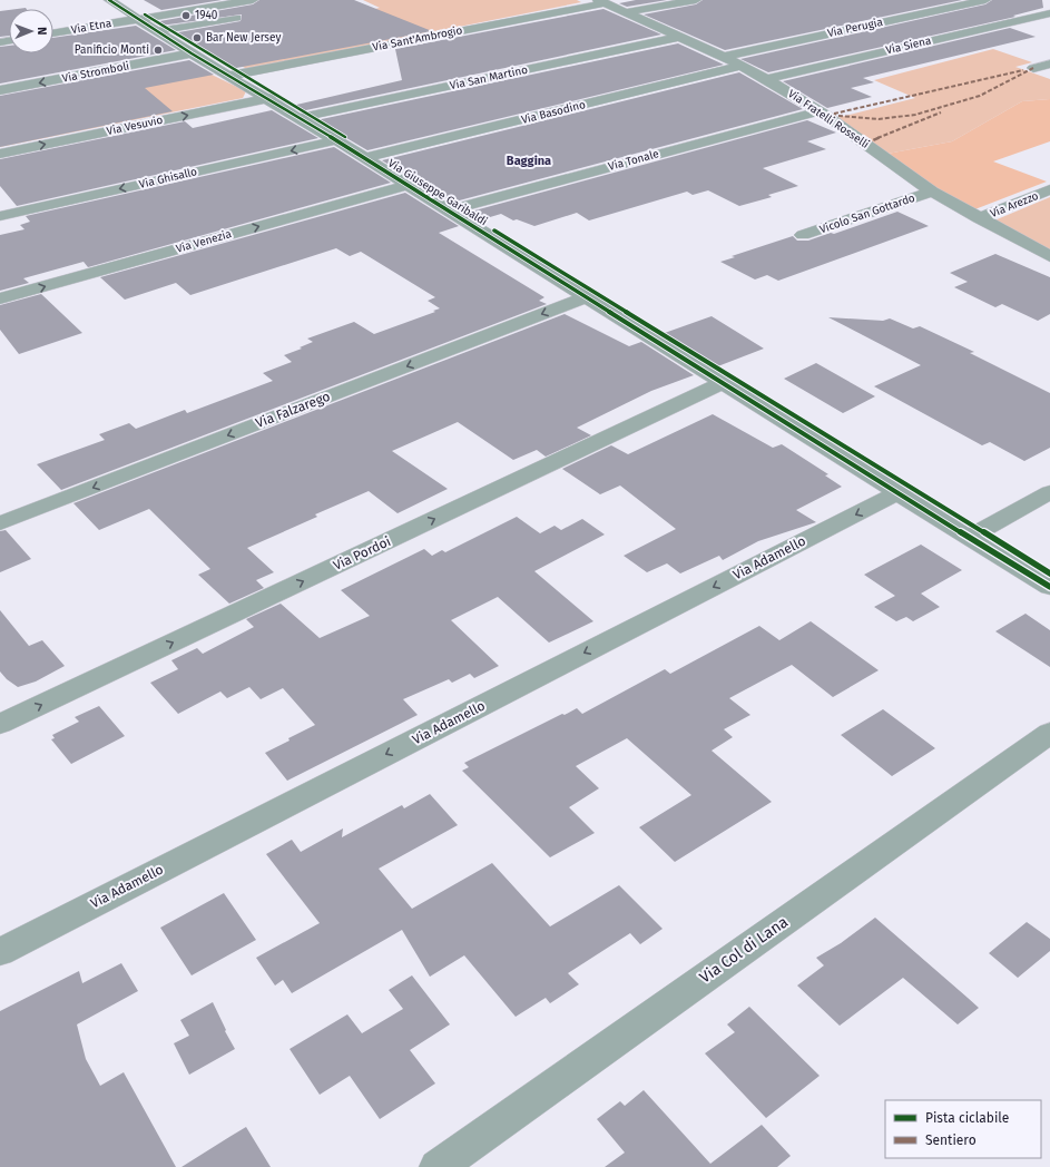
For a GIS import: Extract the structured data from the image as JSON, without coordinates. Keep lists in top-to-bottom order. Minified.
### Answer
{"streets":{"street":["Via Etna","Via Perugia","Via Sant'Ambrogio","Via Siena","Via Stromboli","Via San Martino","Via Basodino","Via Fratelli Rosselli","Via Vesuvio","Via Tonale","Via Ghisallo","Via Giuseppe Garibaldi","Via Arezzo","Vicolo San Gottardo","Via Venezia","Via Falzarego","Via Pordoi","Via Adamello","Via Col di Lana"]},"crossings":[["Via Etna","Via Giuseppe Garibaldi"],["Via Perugia","Via Fratelli Rosselli"],["Via Sant'Ambrogio","Via Fratelli Rosselli"],["Via Sant'Ambrogio","Via Giuseppe Garibaldi"],["Via Siena","Via Fratelli Rosselli"],["Via Stromboli","Via Giuseppe Garibaldi"],["Via San Martino","Via Fratelli Rosselli"],["Via San Martino","Via Giuseppe Garibaldi"],["Via Basodino","Via Fratelli Rosselli"],["Via Basodino","Via Giuseppe Garibaldi"],["Via Fratelli Rosselli","Via Tonale"],["Via Fratelli Rosselli","Via Arezzo"],["Via Fratelli Rosselli","Vicolo San Gottardo"],["Via Vesuvio","Via Giuseppe Garibaldi"],["Via Tonale","Via Giuseppe Garibaldi"],["Via Ghisallo","Via Giuseppe Garibaldi"],["Via Giuseppe Garibaldi","Via Venezia"],["Via Giuseppe Garibaldi","Via Falzarego"],["Via Giuseppe Garibaldi","Via Pordoi"],["Via Giuseppe Garibaldi","Via Adamello"]],"one_way":["Via Stromboli","Via Vesuvio","Via Ghisallo","Via Venezia","Via Falzarego","Via Pordoi","Via Adamello"],"districts":["Baggina"],"places":["1940","Bar New Jersey","Panificio Monti"],"legend":["Pista ciclabile","Sentiero"],"north":"right"}
